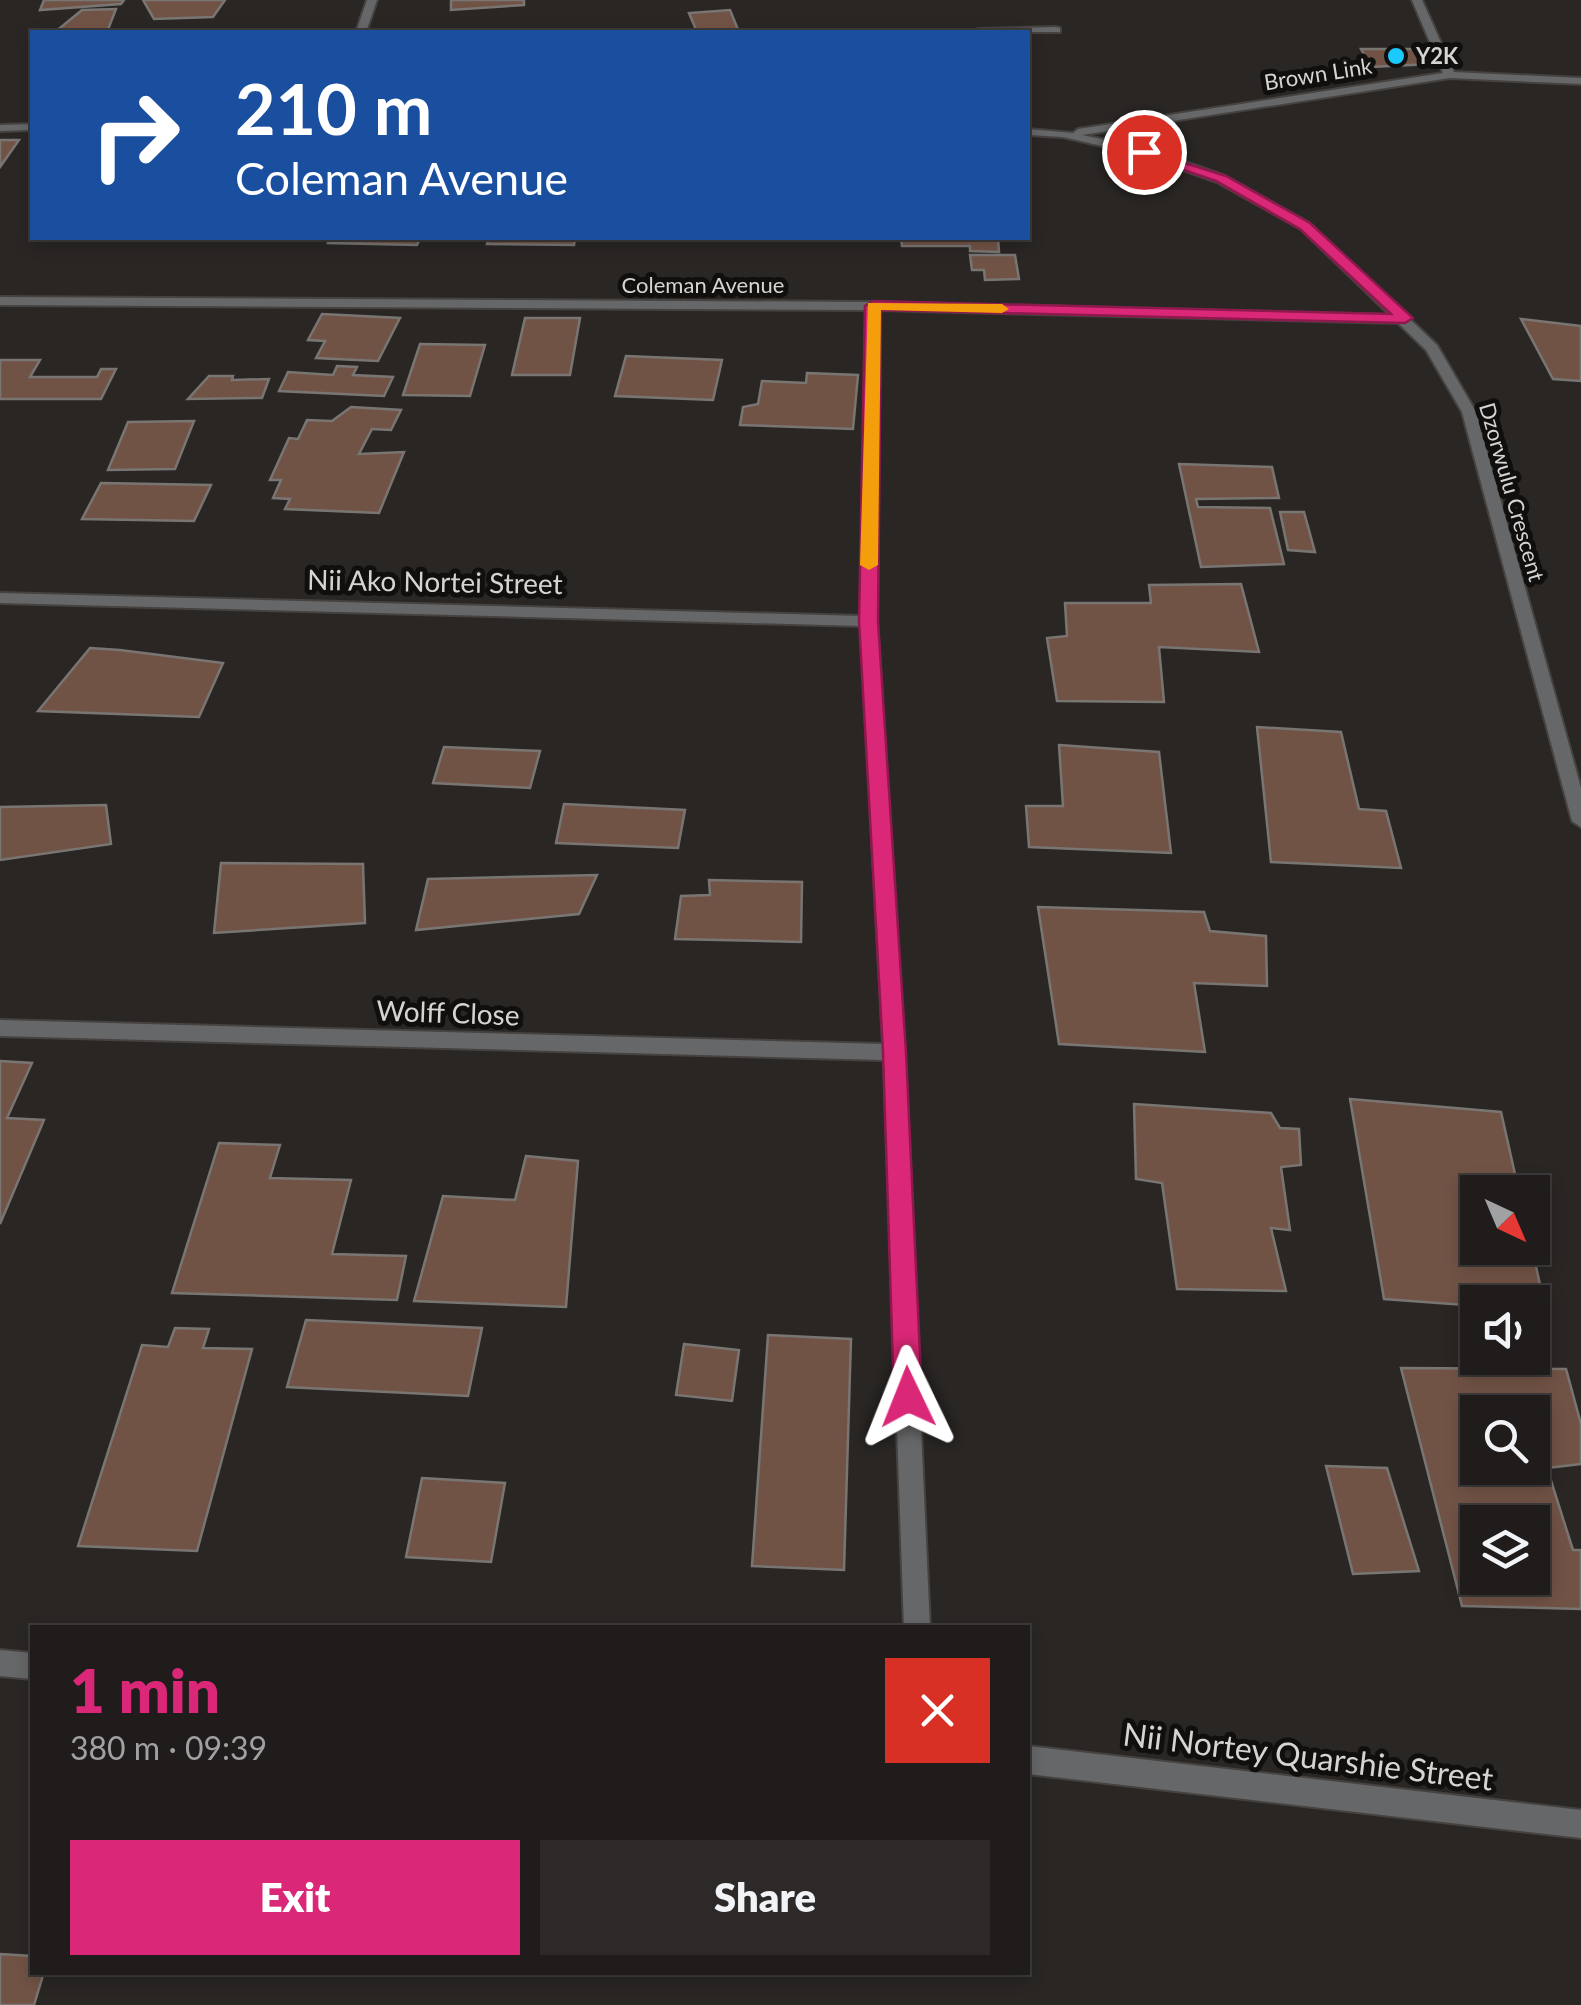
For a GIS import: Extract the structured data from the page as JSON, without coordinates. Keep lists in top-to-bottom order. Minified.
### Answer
{"streets":{"street":["Brown Link","Coleman Avenue","Dzorwulu Crescent","Nii Ako Nortei Street","Wolff Close","Nii Nortey Quarshie Street"]},"crossings":[["Brown Link","Dzorwulu Crescent"],["Coleman Avenue","Dzorwulu Crescent"]],"places":["Y2K"],"north":"bottom right","page":{"turn":["210 m","Coleman Avenue"],"heading":["1 min","380 m · 09:39"],"buttons":["Exit","Share"]}}
